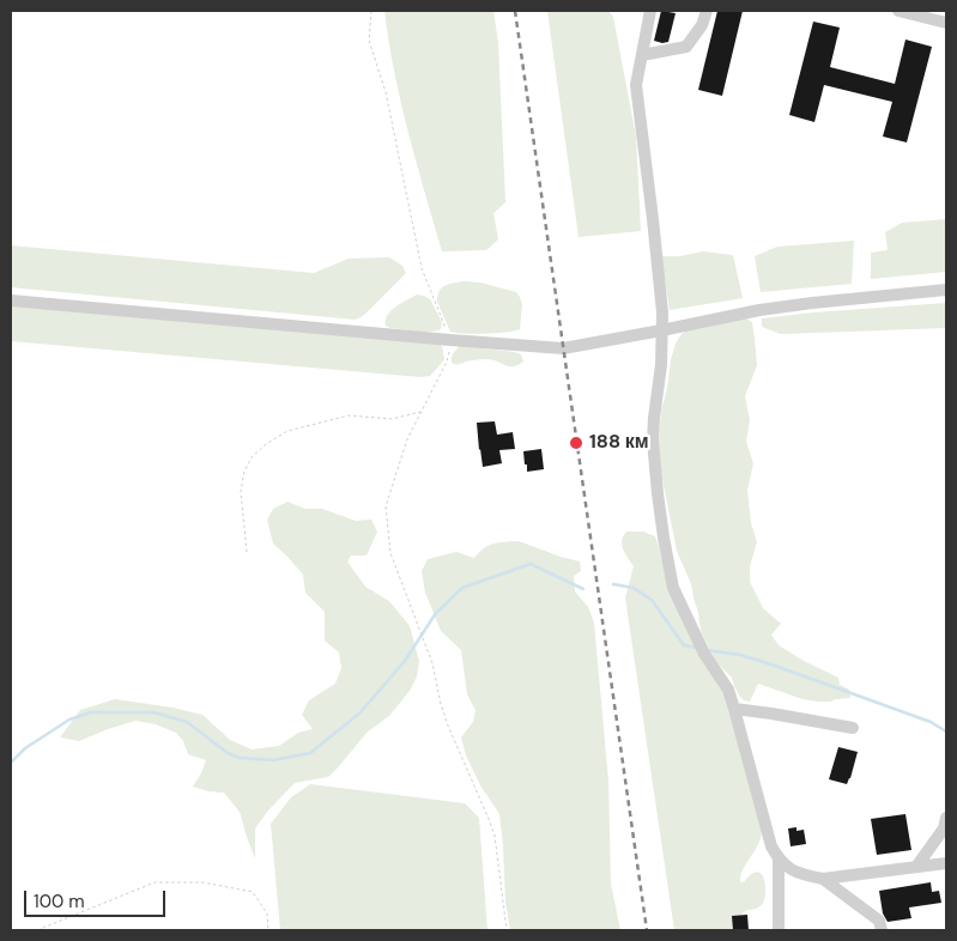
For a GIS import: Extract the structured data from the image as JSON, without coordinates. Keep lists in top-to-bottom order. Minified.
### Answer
{"places":["188 км"],"scale_bar":"100 m"}
